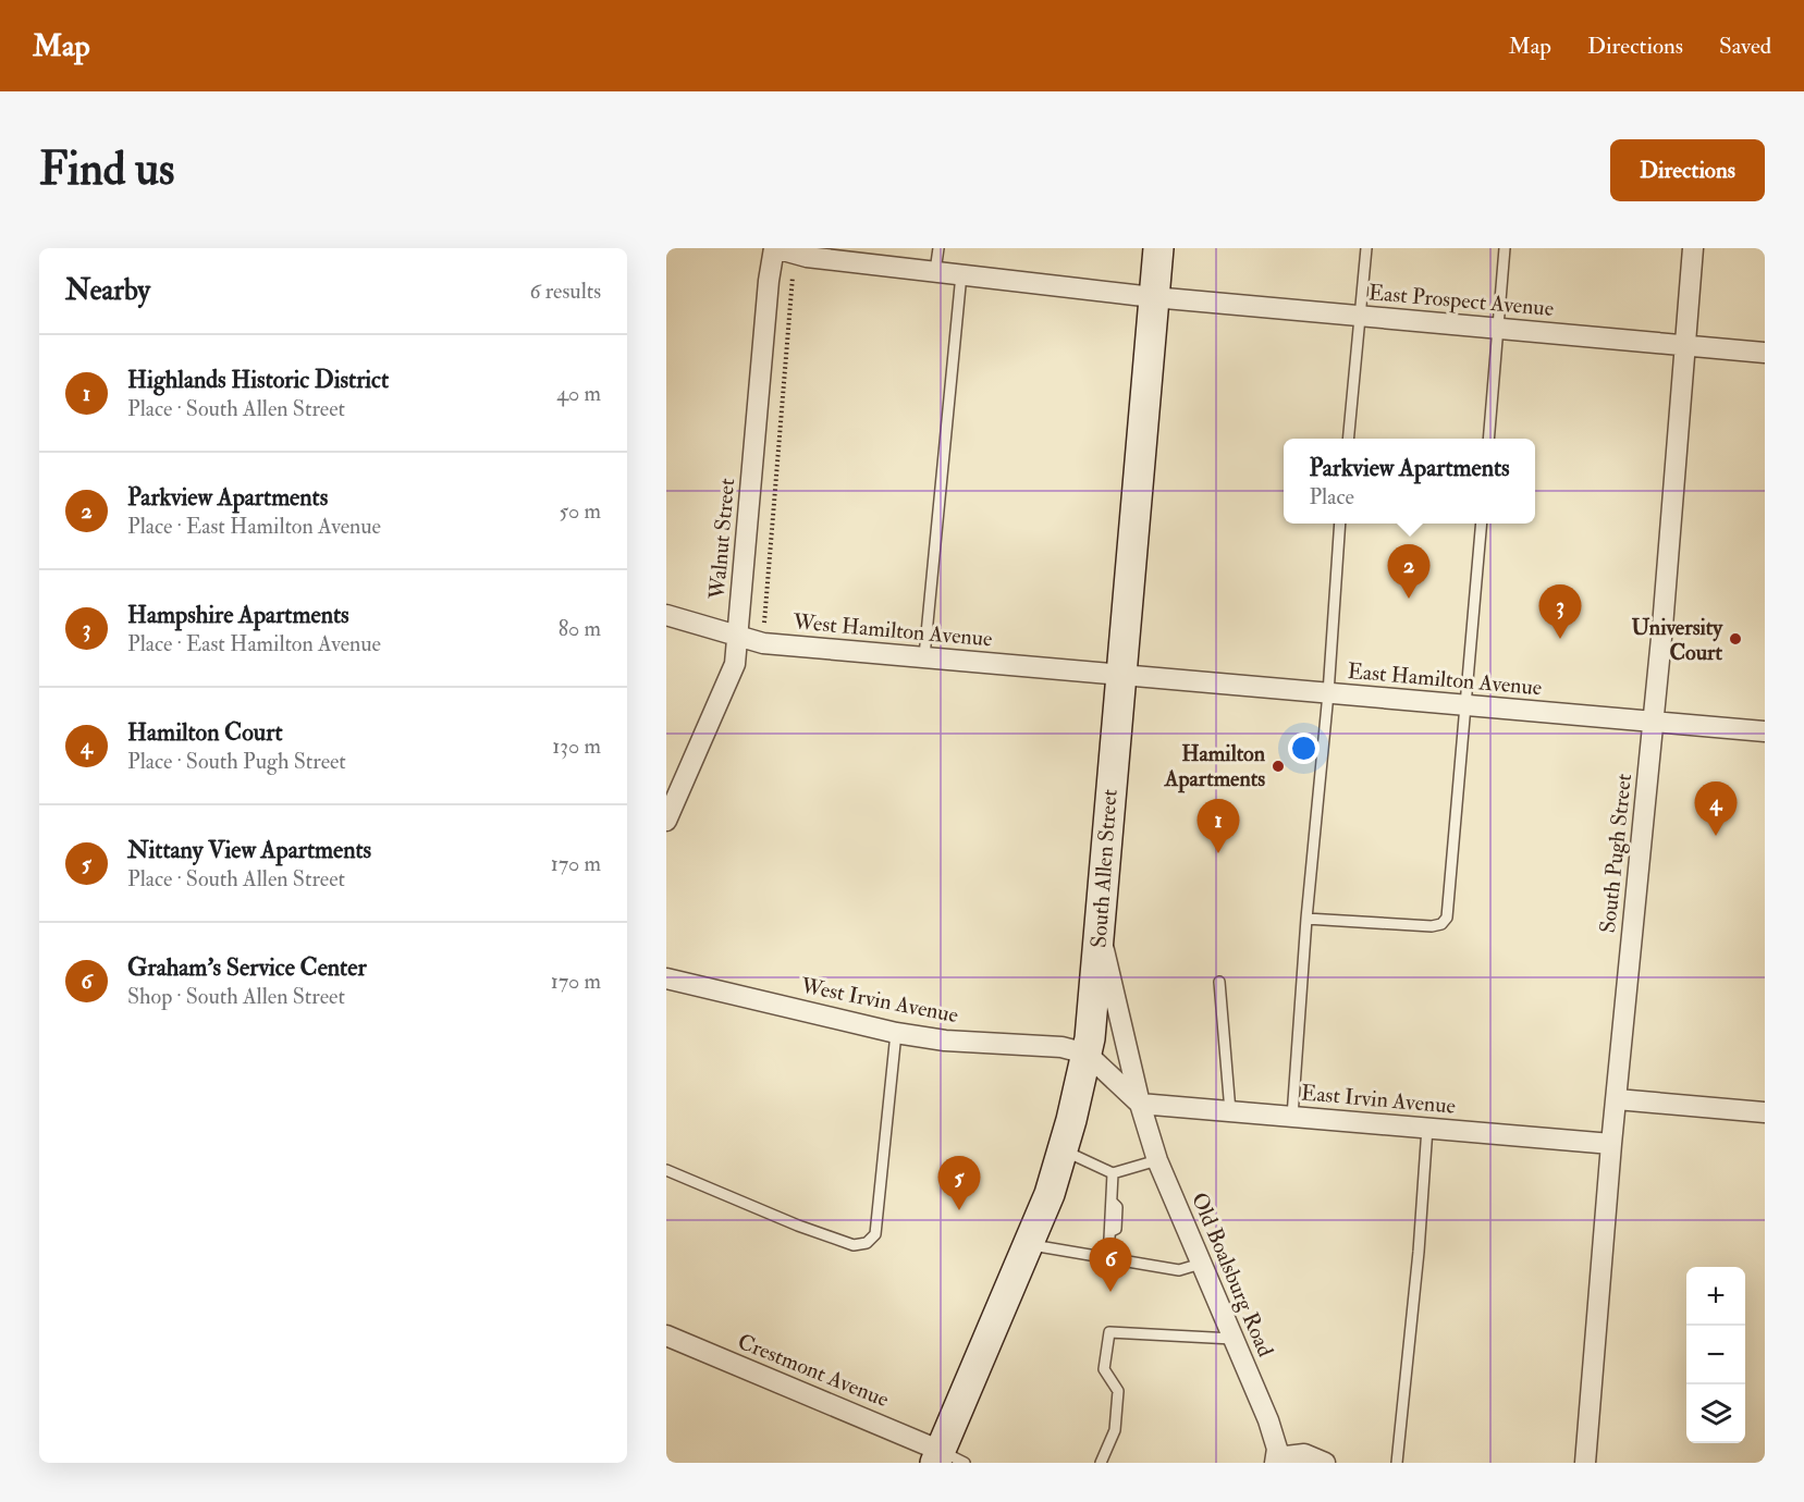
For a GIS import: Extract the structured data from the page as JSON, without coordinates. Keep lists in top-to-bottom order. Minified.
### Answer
{"streets":{"street":["East Prospect Avenue","Walnut Street","West Hamilton Avenue","East Hamilton Avenue","South Pugh Street","South Allen Street","West Irvin Avenue","East Irvin Avenue","Old Boalsburg Road","Crestmont Avenue"]},"crossings":[["East Prospect Avenue","Walnut Street"],["East Prospect Avenue","South Pugh Street"],["East Prospect Avenue","South Allen Street"],["Walnut Street","West Hamilton Avenue"],["West Hamilton Avenue","East Hamilton Avenue"],["West Hamilton Avenue","South Allen Street"],["East Hamilton Avenue","South Pugh Street"],["East Hamilton Avenue","South Allen Street"],["South Pugh Street","East Irvin Avenue"],["South Allen Street","West Irvin Avenue"],["South Allen Street","Old Boalsburg Road"],["South Allen Street","Crestmont Avenue"],["West Irvin Avenue","Old Boalsburg Road"],["East Irvin Avenue","Old Boalsburg Road"]],"places":["University Court","Hamilton Apartments"],"page":{"header":"Map","nav":["Map","Directions","Saved"],"buttons":"Directions","title":"Find us","heading":["Nearby","6 results"],"list":[{"mark":"1","name":"Highlands Historic District","note":"Place · South Allen Street","value":"40 m"},{"mark":"2","name":"Parkview Apartments","note":"Place · East Hamilton Avenue","value":"50 m"},{"mark":"3","name":"Hampshire Apartments","note":"Place · East Hamilton Avenue","value":"80 m"},{"mark":"4","name":"Hamilton Court","note":"Place · South Pugh Street","value":"130 m"},{"mark":"5","name":"Nittany View Apartments","note":"Place · South Allen Street","value":"170 m"},{"mark":"6","name":"Graham's Service Center","note":"Shop · South Allen Street","value":"170 m"}],"popup":["Parkview Apartments","Place"],"pins":["2","3","4","1","5","6"],"map_buttons":["+","−"]}}
